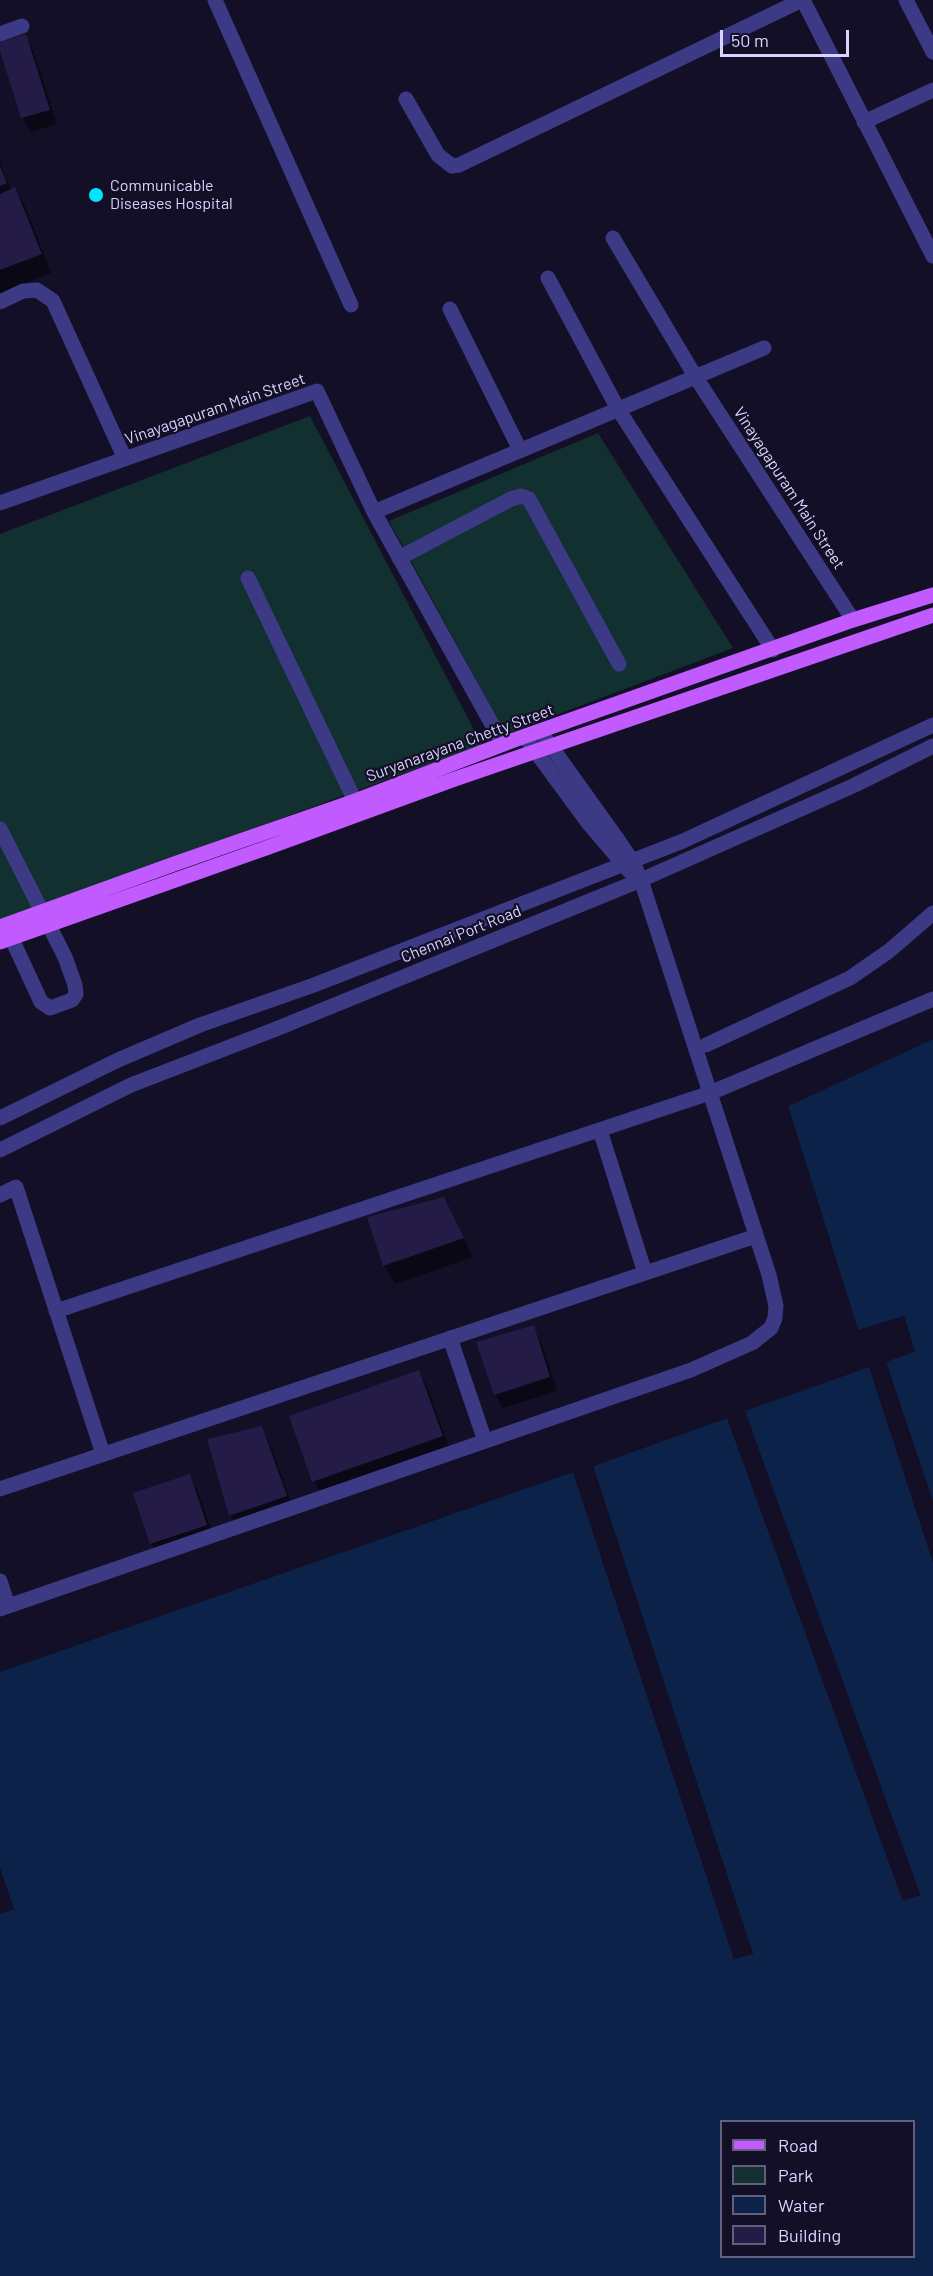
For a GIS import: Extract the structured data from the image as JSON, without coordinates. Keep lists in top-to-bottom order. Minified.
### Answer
{"streets":{"main road":["Suryanarayana Chetty Street"],"street":["Vinayagapuram Main Street","Chennai Port Road"]},"crossings":[["Vinayagapuram Main Street","Suryanarayana Chetty Street"]],"places":["Communicable Diseases Hospital"],"legend":["Road","Park","Water","Building"],"scale_bar":"50 m"}
